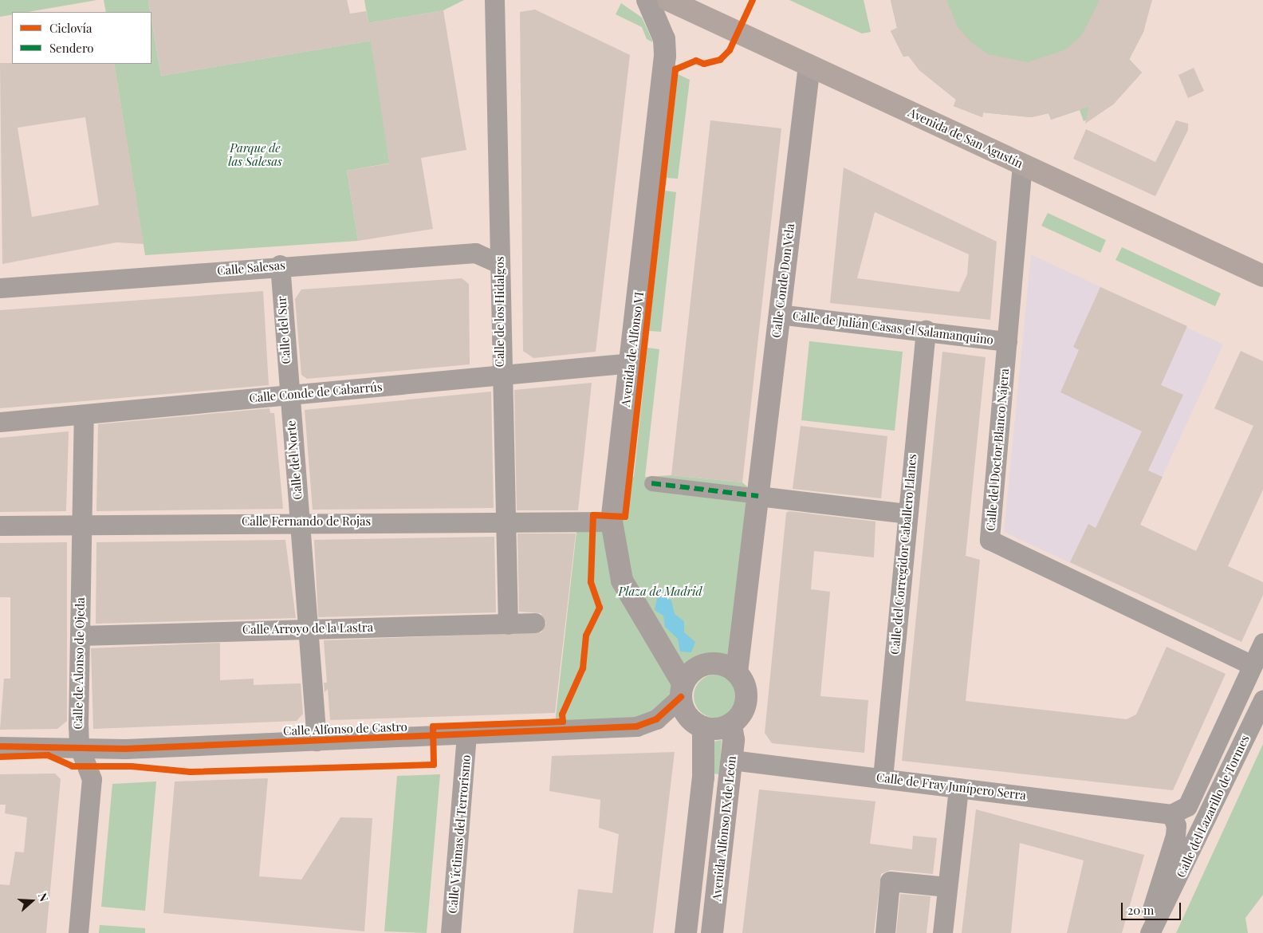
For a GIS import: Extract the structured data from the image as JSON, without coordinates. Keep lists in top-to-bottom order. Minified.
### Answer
{"streets":{"highway":["Avenida de San Agustín"],"main road":["Calle Conde Don Vela","Avenida de Alfonso VI","Avenida Alfonso IX de León"],"street":["Calle Salesas","Calle de los Hidalgos","Calle de Julián Casas el Salamanquino","Calle del Sur","Calle Conde de Cabarrús","Calle del Doctor Blanco Nájera","Calle del Norte","Calle Fernando de Rojas","Calle del Corregidor Caballero Llanes","Calle Arroyo de la Lastra","Calle de Alonso de Ojeda","Calle Alfonso de Castro","Calle de Fray Junípero Serra","Calle del Lazarillo de Tormes","Calle Víctimas del Terrorismo"]},"crossings":[["Avenida de San Agustín","Calle Conde Don Vela"],["Avenida de San Agustín","Calle del Doctor Blanco Nájera"],["Calle Salesas","Calle de los Hidalgos"],["Calle Salesas","Calle del Sur"],["Calle Conde Don Vela","Calle de Julián Casas el Salamanquino"],["Calle de los Hidalgos","Calle Conde de Cabarrús"],["Calle de los Hidalgos","Calle Fernando de Rojas"],["Calle de los Hidalgos","Calle Arroyo de la Lastra"],["Calle de Julián Casas el Salamanquino","Calle del Doctor Blanco Nájera"],["Calle de Julián Casas el Salamanquino","Calle del Corregidor Caballero Llanes"],["Calle del Sur","Calle Conde de Cabarrús"],["Calle del Sur","Calle del Norte"],["Avenida de Alfonso VI","Calle Conde de Cabarrús"],["Avenida de Alfonso VI","Calle Fernando de Rojas"],["Avenida de Alfonso VI","Calle Alfonso de Castro"],["Avenida de Alfonso VI","Avenida Alfonso IX de León"],["Calle Conde de Cabarrús","Calle del Norte"],["Calle Conde de Cabarrús","Calle de Alonso de Ojeda"],["Calle del Doctor Blanco Nájera","Calle del Lazarillo de Tormes"],["Calle del Norte","Calle Fernando de Rojas"],["Calle del Norte","Calle Arroyo de la Lastra"],["Calle del Norte","Calle Alfonso de Castro"],["Calle Fernando de Rojas","Calle de Alonso de Ojeda"],["Calle del Corregidor Caballero Llanes","Calle de Fray Junípero Serra"],["Calle Arroyo de la Lastra","Calle de Alonso de Ojeda"],["Calle de Alonso de Ojeda","Calle Alfonso de Castro"],["Calle Alfonso de Castro","Avenida Alfonso IX de León"],["Calle Alfonso de Castro","Calle Víctimas del Terrorismo"],["Calle de Fray Junípero Serra","Calle del Lazarillo de Tormes"],["Calle de Fray Junípero Serra","Avenida Alfonso IX de León"]],"parks":["Parque de las Salesas","Plaza de Madrid"],"legend":["Ciclovía","Sendero"],"scale_bar":"20 m","north":"right"}
